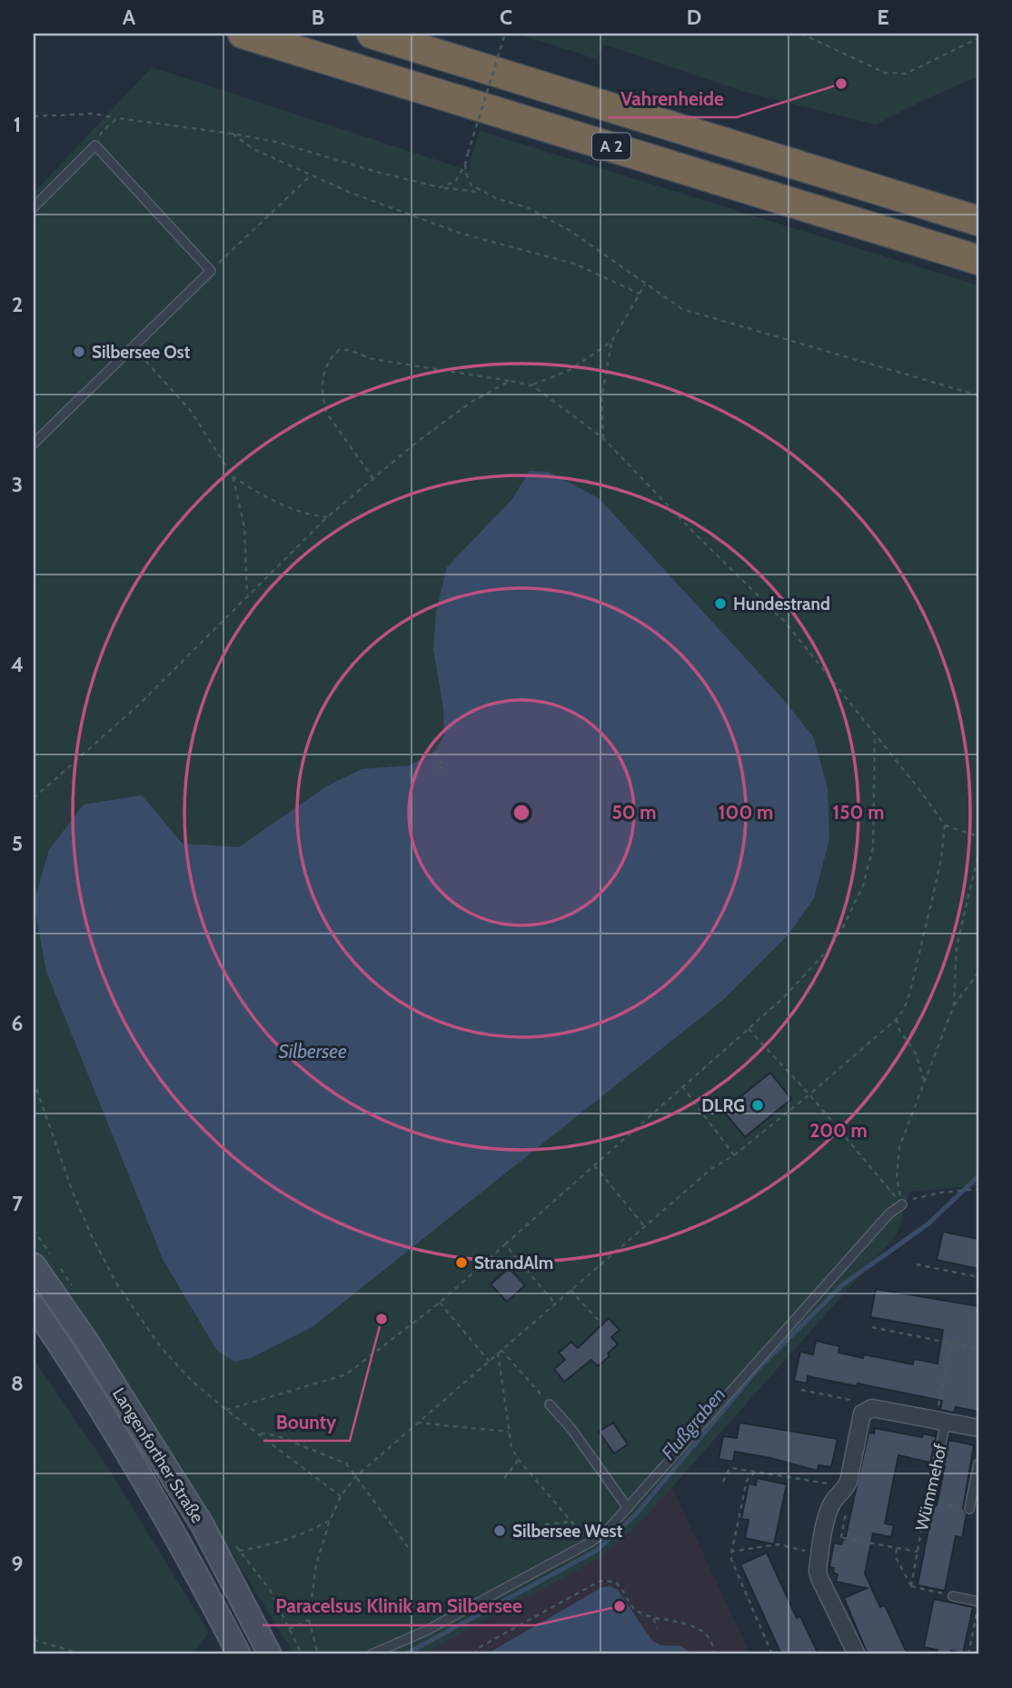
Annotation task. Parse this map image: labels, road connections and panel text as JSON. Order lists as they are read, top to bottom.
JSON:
{
  "streets": {
    "highway": ["A 2"],
    "main road": ["Langenforther Straße"],
    "street": ["Wümmehof"]
  },
  "water": ["Silbersee", "Flußgraben"],
  "places": [
    "Vahrenheide",
    "Silbersee Ost",
    "Hundestrand",
    "DLRG",
    "StrandAlm",
    "Bounty",
    "Silbersee West",
    "Paracelsus Klinik am Silbersee"
  ],
  "grid": {
    "columns": [
      "A",
      "B",
      "C",
      "D",
      "E"
    ],
    "rows": [
      "1",
      "2",
      "3",
      "4",
      "5",
      "6",
      "7",
      "8",
      "9"
    ]
  },
  "rings": [
    "50 m",
    "100 m",
    "150 m",
    "200 m"
  ]
}
